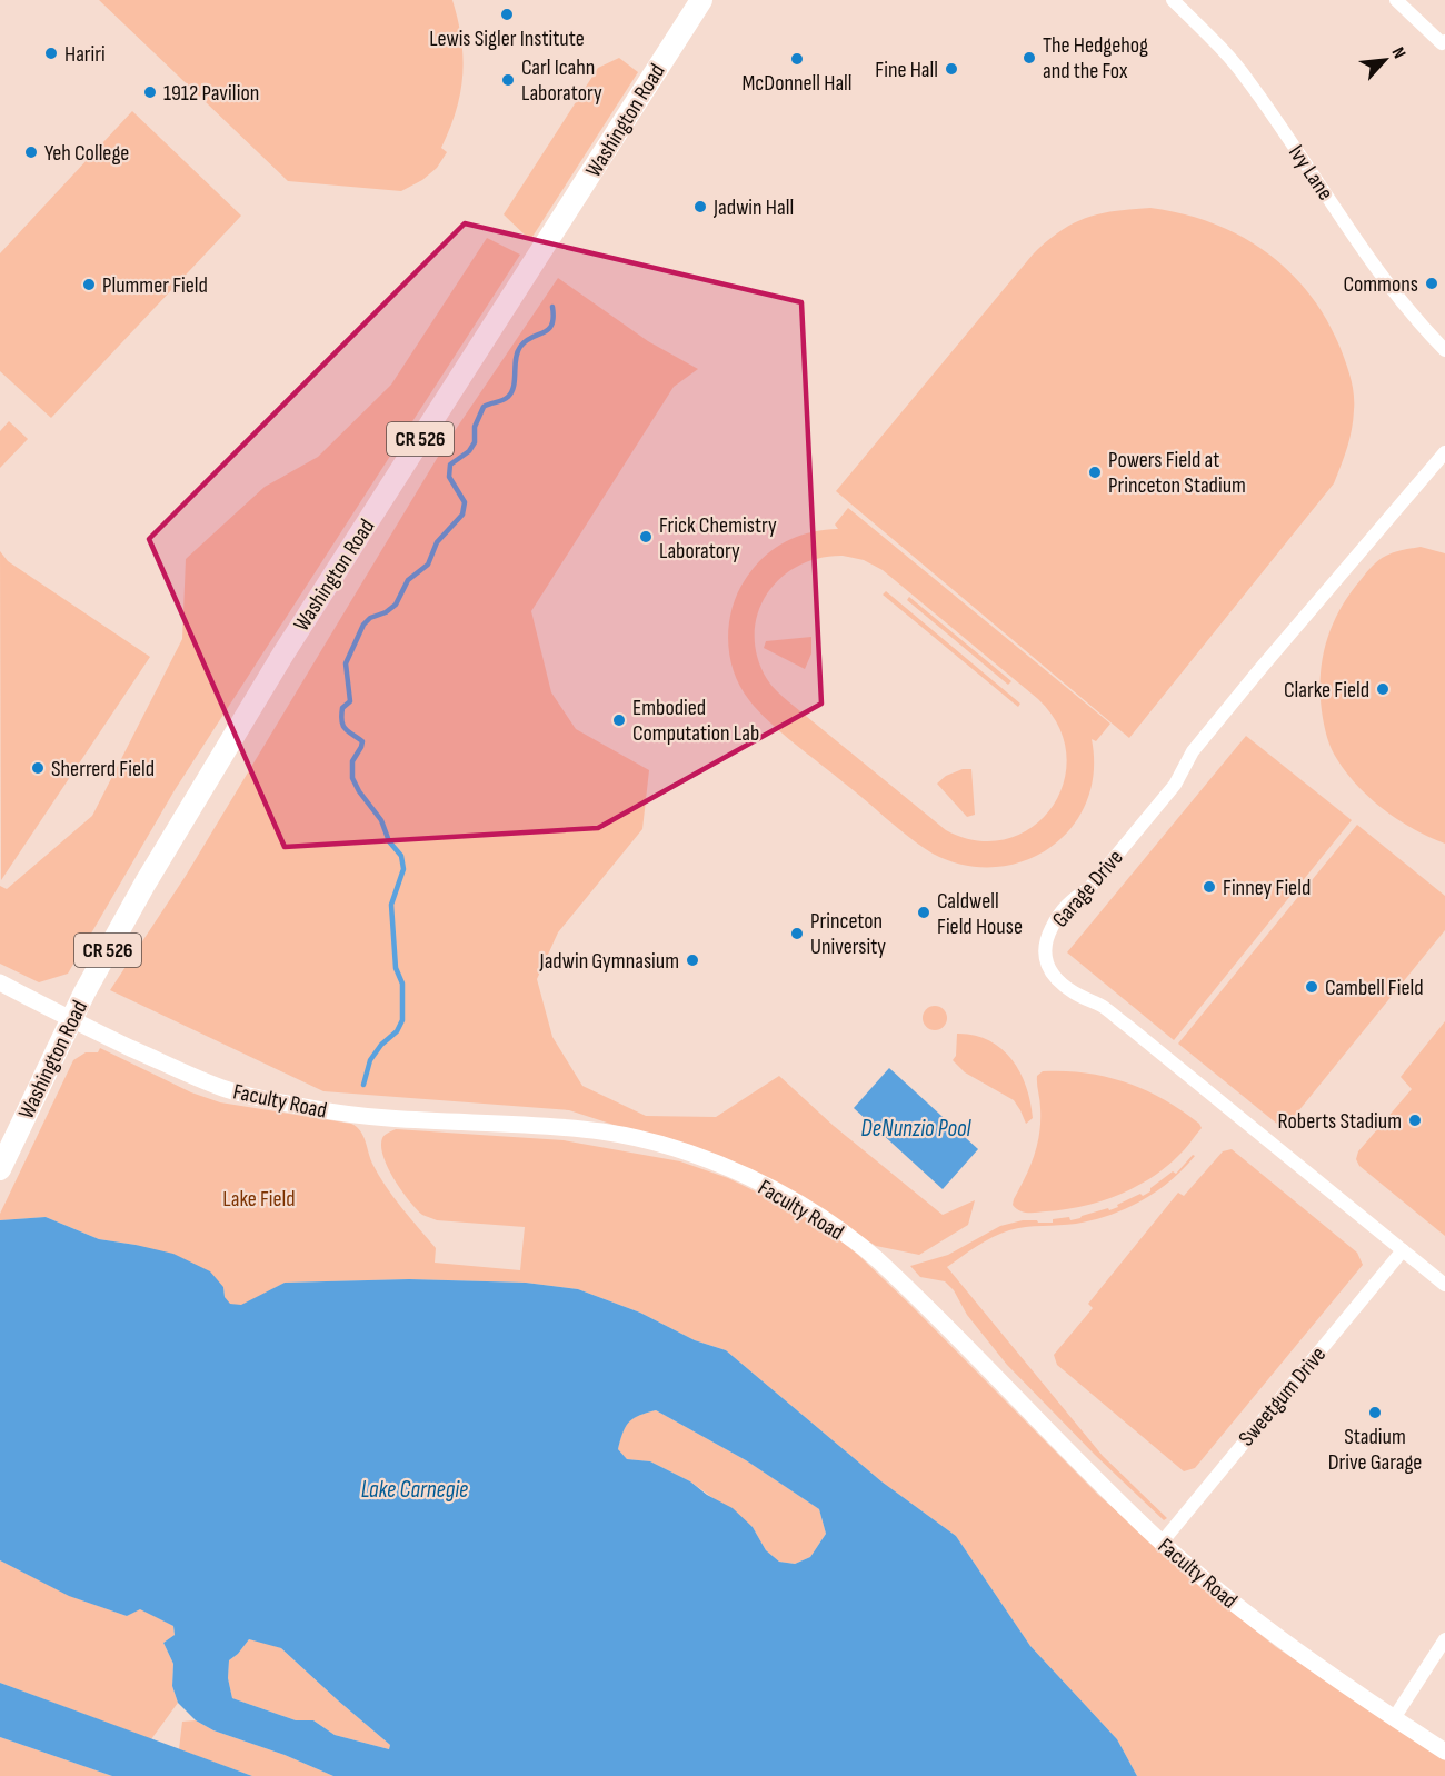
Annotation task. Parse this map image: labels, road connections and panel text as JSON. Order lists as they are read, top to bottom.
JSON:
{
  "streets": {
    "main road": ["Washington Road", "CR 526"],
    "street": [
      "Ivy Lane",
      "Garage Drive",
      "Faculty Road",
      "Sweetgum Drive"
    ]
  },
  "crossings": [
    ["Washington Road", "Faculty Road"],
    ["Garage Drive", "Sweetgum Drive"],
    ["Faculty Road", "Sweetgum Drive"]
  ],
  "water": ["DeNunzio Pool", "Lake Carnegie"],
  "parks": ["Lake Field"],
  "places": [
    "Lewis Sigler Institute",
    "Hariri",
    "The Hedgehog and the Fox",
    "McDonnell Hall",
    "Fine Hall",
    "Carl Icahn Laboratory",
    "1912 Pavilion",
    "Yeh College",
    "Jadwin Hall",
    "Commons",
    "Plummer Field",
    "Powers Field at Princeton Stadium",
    "Frick Chemistry Laboratory",
    "Clarke Field",
    "Embodied Computation Lab",
    "Sherrerd Field",
    "Finney Field",
    "Caldwell Field House",
    "Princeton University",
    "Jadwin Gymnasium",
    "Cambell Field",
    "Roberts Stadium",
    "Stadium Drive Garage"
  ],
  "north": "top right"
}
